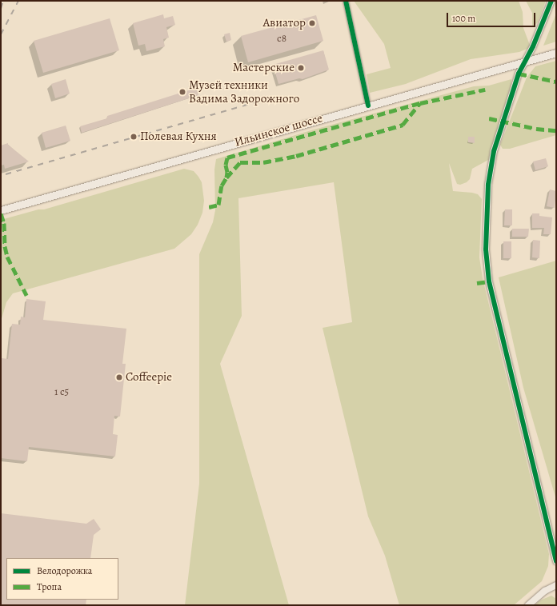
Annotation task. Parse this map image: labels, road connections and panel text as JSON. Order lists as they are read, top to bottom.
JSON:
{
  "streets": {
    "main road": ["Ильинское шоссе"]
  },
  "places": [
    "Авиатор",
    "Мастерские",
    "Музей техники Вадима Задорожного",
    "Полевая Кухня",
    "Coffeepie"
  ],
  "house_numbers": ["с8", "1 с5"],
  "legend": ["Велодорожка", "Тропа"],
  "scale_bar": "100 m"
}
